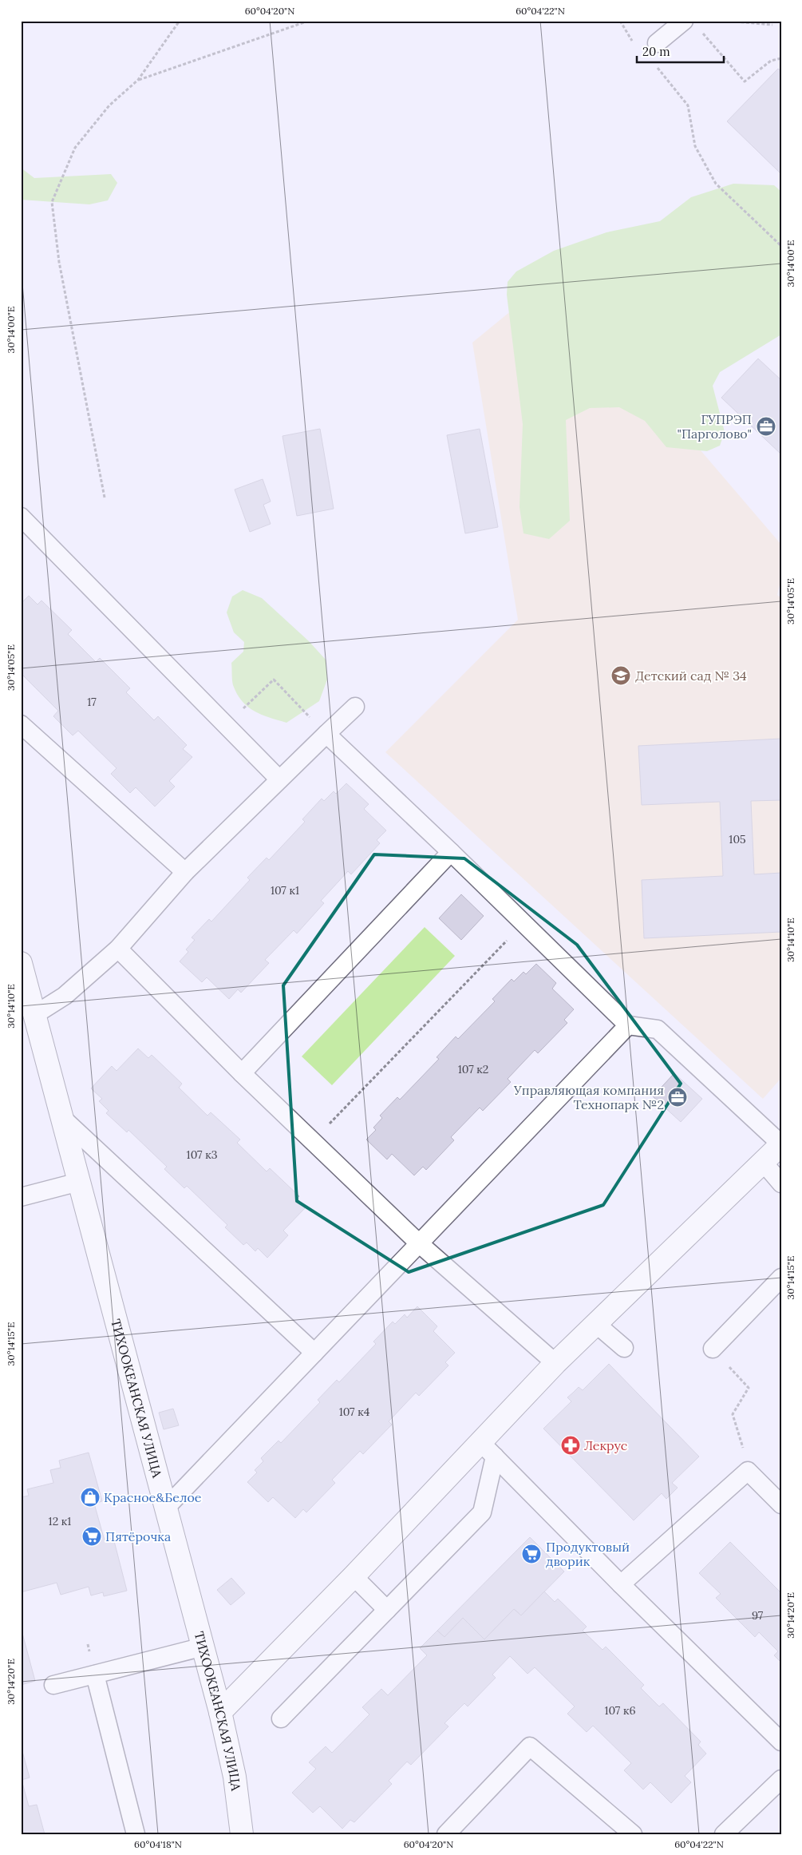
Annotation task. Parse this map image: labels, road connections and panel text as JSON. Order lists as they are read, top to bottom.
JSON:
{
  "streets": {
    "street": ["ТИХООКЕАНСКАЯ УЛИЦА"]
  },
  "places": {
    "office": ["ГУПРЭП \"Парголово\"", "Управляющая компания Технопарк №2"],
    "school or university": ["Детский сад № 34"],
    "pharmacy": ["Лекрус"],
    "shop": ["Красное&Белое"],
    "supermarket": ["Пятёрочка", "Продуктовый дворик"]
  },
  "house_numbers": [
    "17",
    "105",
    "107 к1",
    "107 к2",
    "107 к3",
    "107 к4",
    "12 к1",
    "97",
    "107 к6"
  ],
  "scale_bar": "20 m",
  "coordinates": [
    "60°04'20\"N",
    "60°04'22\"N",
    "30°14'00\"E",
    "30°14'05\"E",
    "30°14'10\"E",
    "30°14'15\"E",
    "30°14'20\"E",
    "60°04'18\"N"
  ]
}
